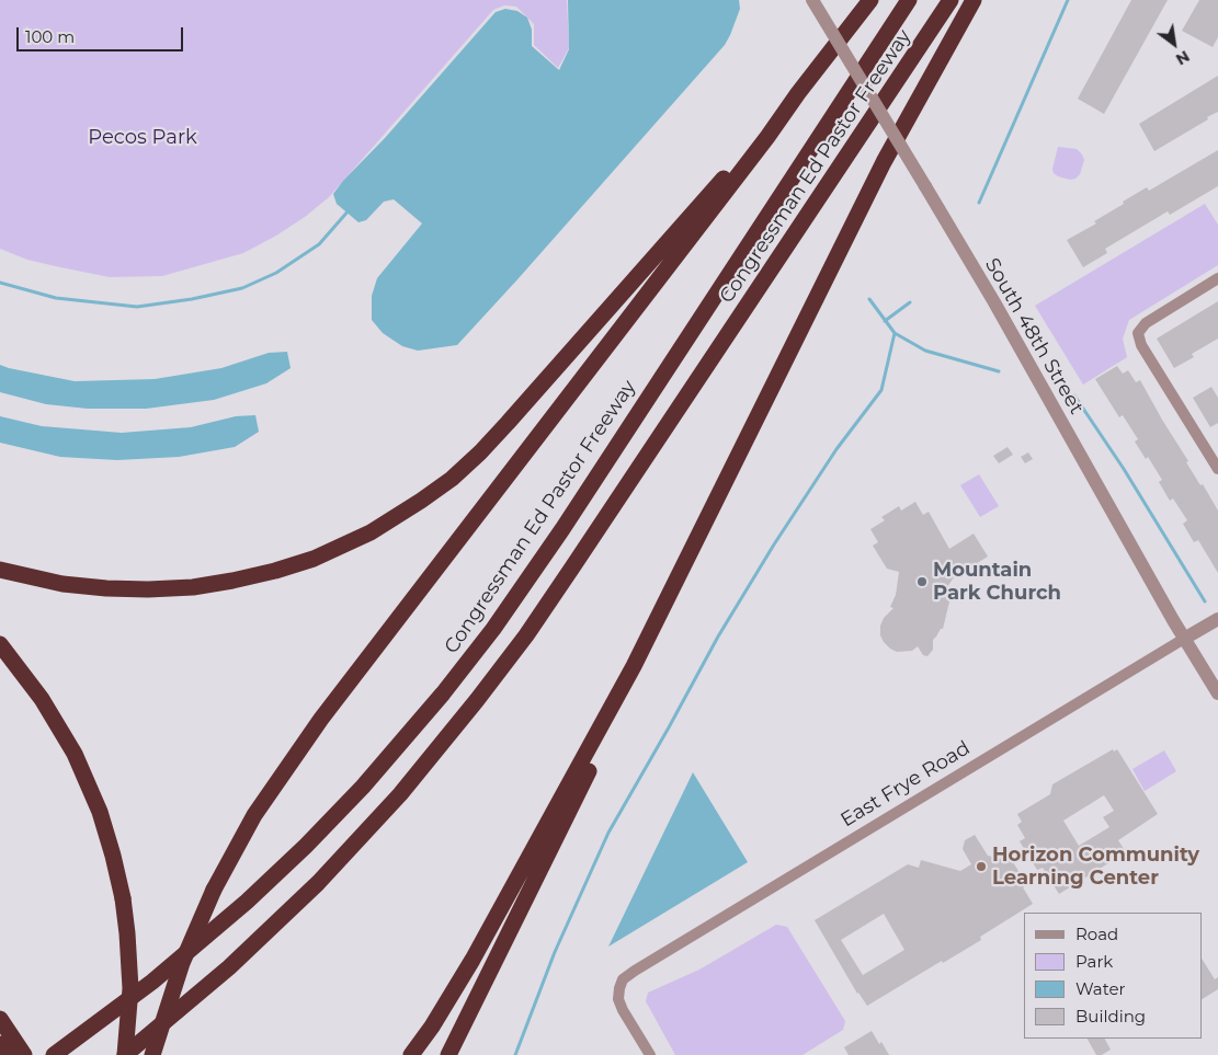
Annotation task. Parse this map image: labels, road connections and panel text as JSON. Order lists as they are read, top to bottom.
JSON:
{
  "streets": {
    "highway": ["Congressman Ed Pastor Freeway"],
    "street": ["South 48th Street", "East Frye Road"]
  },
  "crossings": [
    ["South 48th Street", "East Frye Road"]
  ],
  "parks": ["Pecos Park"],
  "places": ["Mountain Park Church", "Horizon Community Learning Center"],
  "legend": [
    "Road",
    "Park",
    "Water",
    "Building"
  ],
  "scale_bar": "100 m",
  "north": "bottom right"
}
